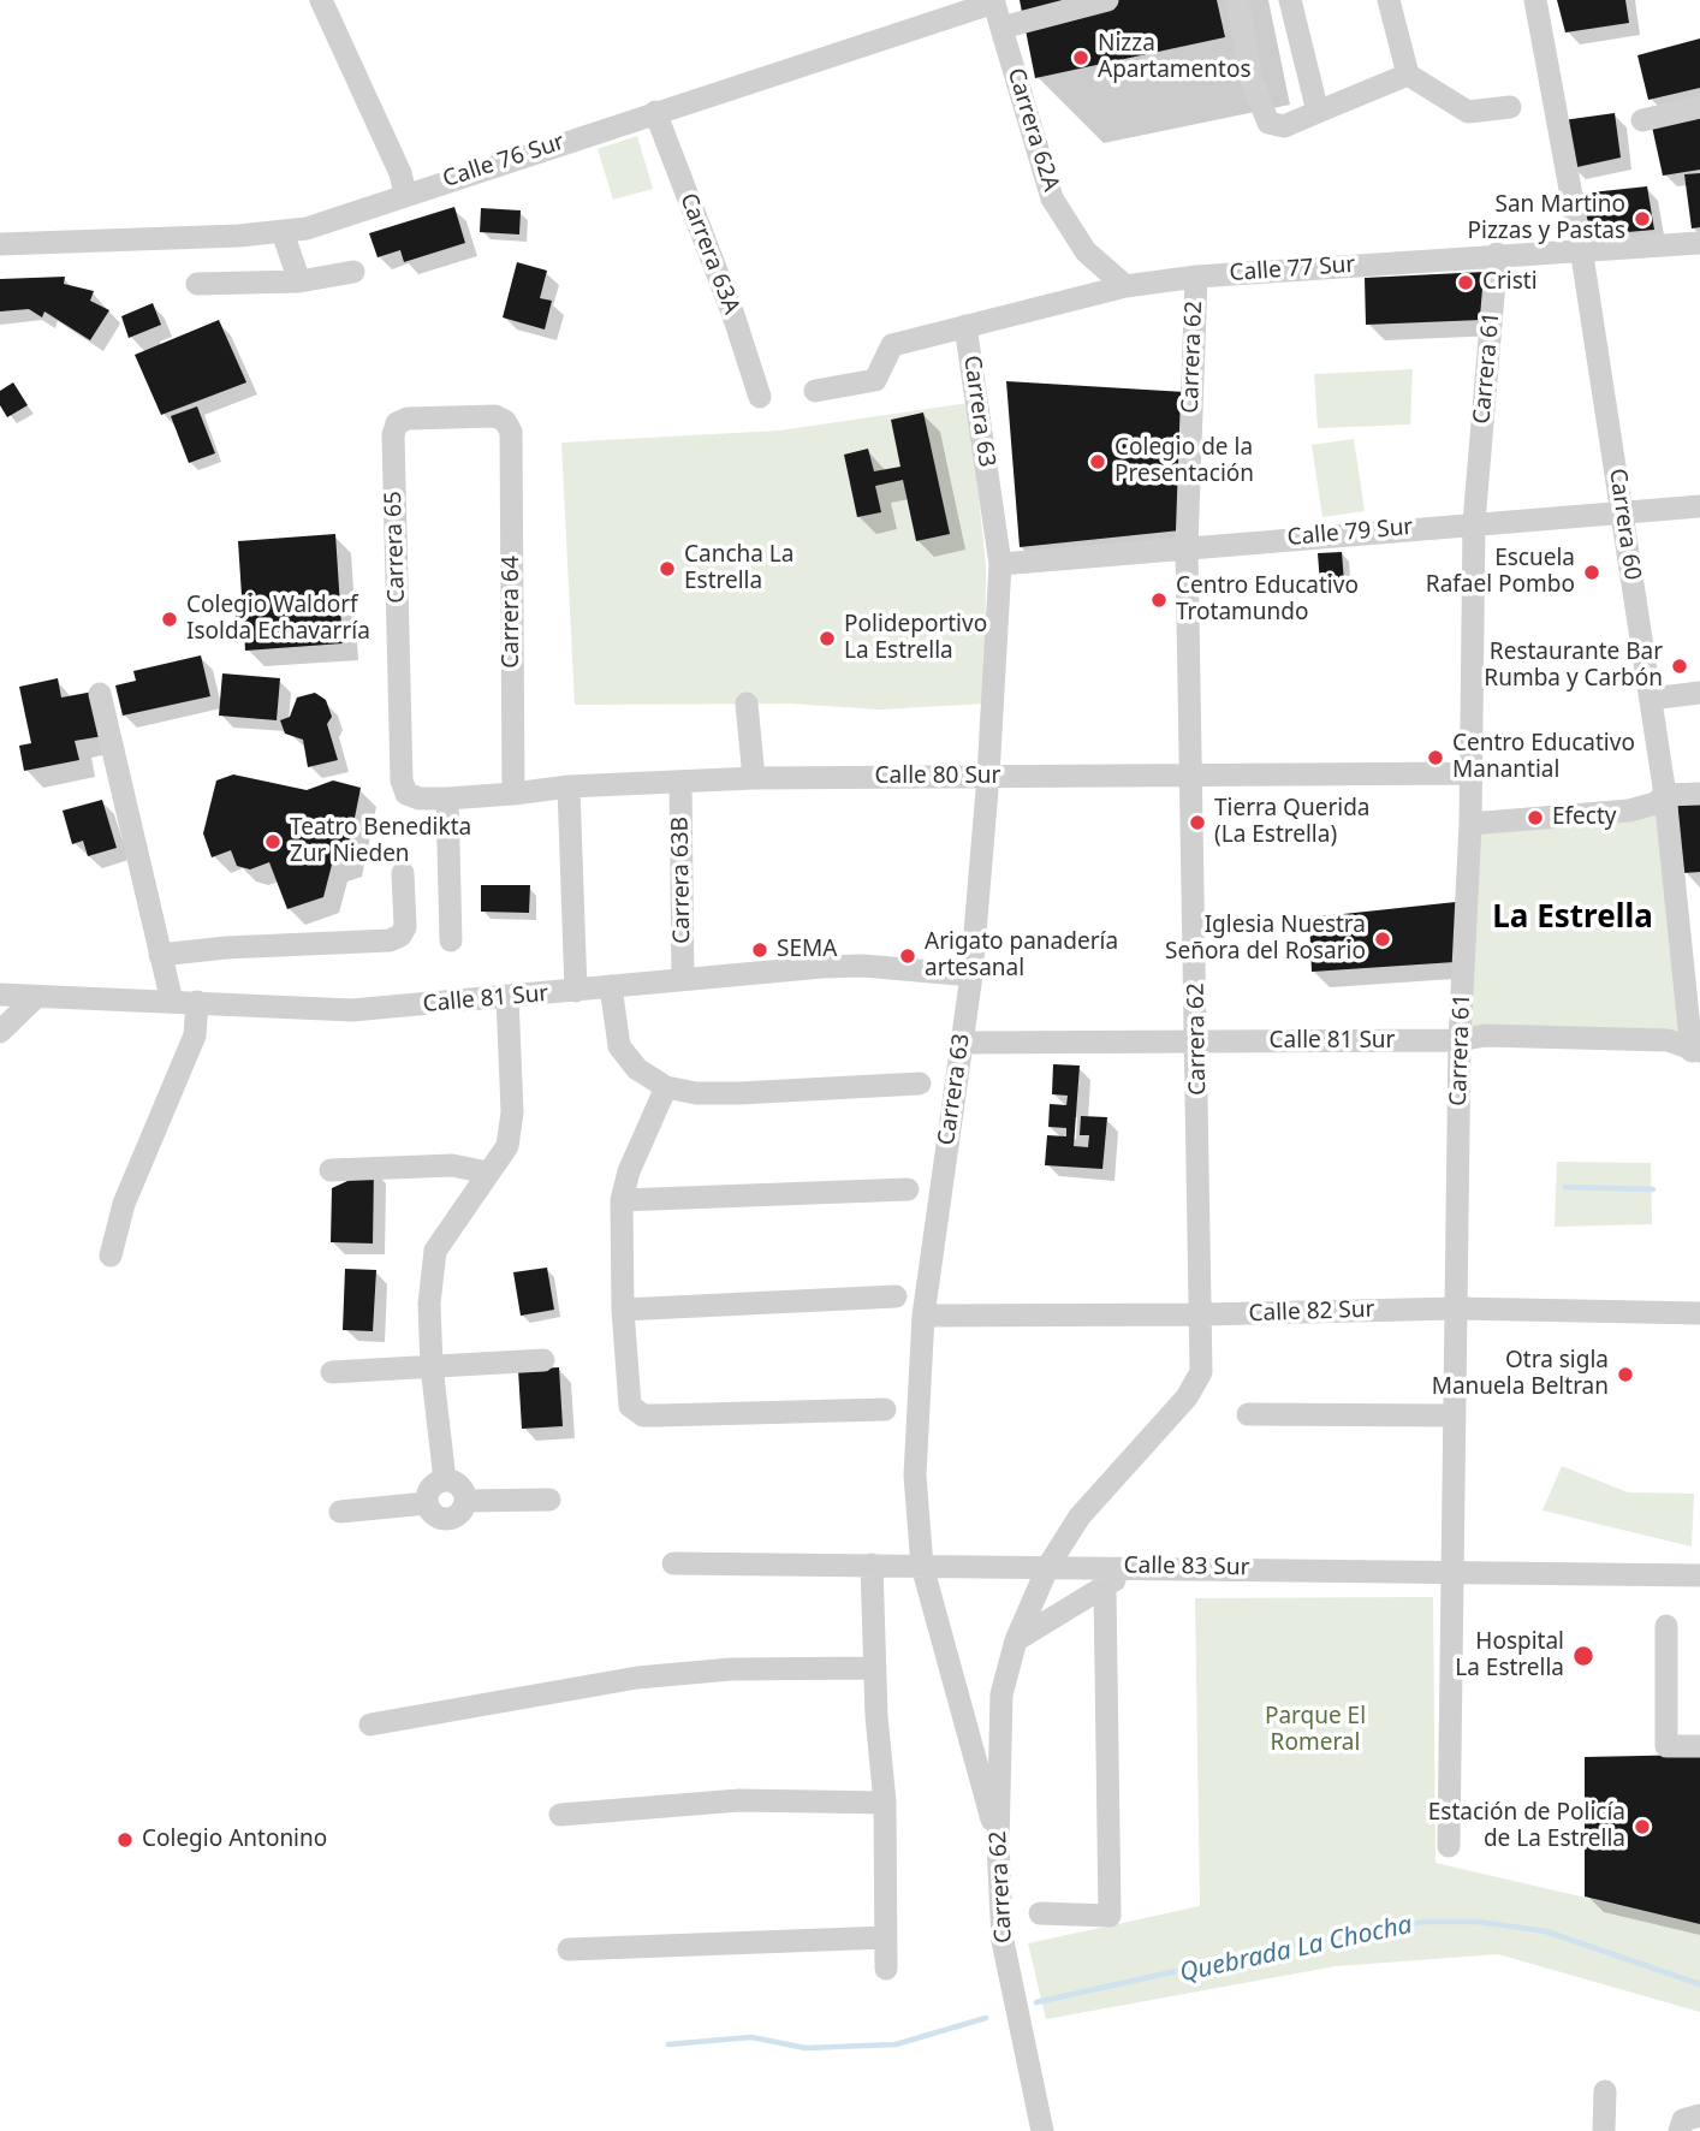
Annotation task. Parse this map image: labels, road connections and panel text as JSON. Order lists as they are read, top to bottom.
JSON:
{
  "streets": {
    "street": [
      "Carrera 62A",
      "Calle 76 Sur",
      "Carrera 63A",
      "Calle 77 Sur",
      "Carrera 62",
      "Carrera 61",
      "Carrera 63",
      "Carrera 60",
      "Calle 79 Sur",
      "Carrera 65",
      "Carrera 64",
      "Calle 80 Sur",
      "Carrera 63B",
      "Calle 81 Sur",
      "Calle 82 Sur",
      "Calle 83 Sur"
    ]
  },
  "crossings": [
    ["Carrera 62A", "Calle 76 Sur"],
    ["Carrera 62A", "Calle 77 Sur"],
    ["Calle 76 Sur", "Carrera 63A"],
    ["Calle 77 Sur", "Carrera 62"],
    ["Calle 77 Sur", "Carrera 61"],
    ["Calle 77 Sur", "Carrera 63"],
    ["Calle 77 Sur", "Carrera 60"],
    ["Carrera 62", "Carrera 63"],
    ["Carrera 62", "Calle 79 Sur"],
    ["Carrera 62", "Calle 80 Sur"],
    ["Carrera 62", "Calle 81 Sur"],
    ["Carrera 62", "Calle 82 Sur"],
    ["Carrera 62", "Calle 83 Sur"],
    ["Carrera 61", "Calle 79 Sur"],
    ["Carrera 61", "Calle 80 Sur"],
    ["Carrera 61", "Calle 81 Sur"],
    ["Carrera 61", "Calle 82 Sur"],
    ["Carrera 61", "Calle 83 Sur"],
    ["Carrera 63", "Calle 79 Sur"],
    ["Carrera 63", "Calle 80 Sur"],
    ["Carrera 63", "Calle 81 Sur"],
    ["Carrera 63", "Calle 82 Sur"],
    ["Carrera 63", "Calle 83 Sur"],
    ["Carrera 60", "Calle 79 Sur"],
    ["Carrera 60", "Calle 81 Sur"],
    ["Carrera 65", "Carrera 64"],
    ["Carrera 65", "Calle 80 Sur"],
    ["Carrera 64", "Calle 80 Sur"],
    ["Calle 80 Sur", "Carrera 63B"],
    ["Carrera 63B", "Calle 81 Sur"]
  ],
  "districts": ["La Estrella"],
  "water": ["Quebrada La Chocha"],
  "parks": ["Parque El Romeral"],
  "places": [
    "Nizza Apartamentos",
    "San Martino Pizzas y Pastas",
    "Cristi",
    "Colegio de la Presentación",
    "Cancha La Estrella",
    "Escuela Rafael Pombo",
    "Centro Educativo Trotamundo",
    "Colegio Waldorf Isolda Echavarría",
    "Polideportivo La Estrella",
    "Restaurante Bar Rumba y Carbón",
    "Centro Educativo Manantial",
    "Efecty",
    "Tierra Querida (La Estrella)",
    "Teatro Benedikta Zur Nieden",
    "Iglesia Nuestra Señora del Rosario",
    "SEMA",
    "Arigato panadería artesanal",
    "Otra sigla Manuela Beltran",
    "Hospital La Estrella",
    "Estación de Policía de La Estrella",
    "Colegio Antonino"
  ]
}
